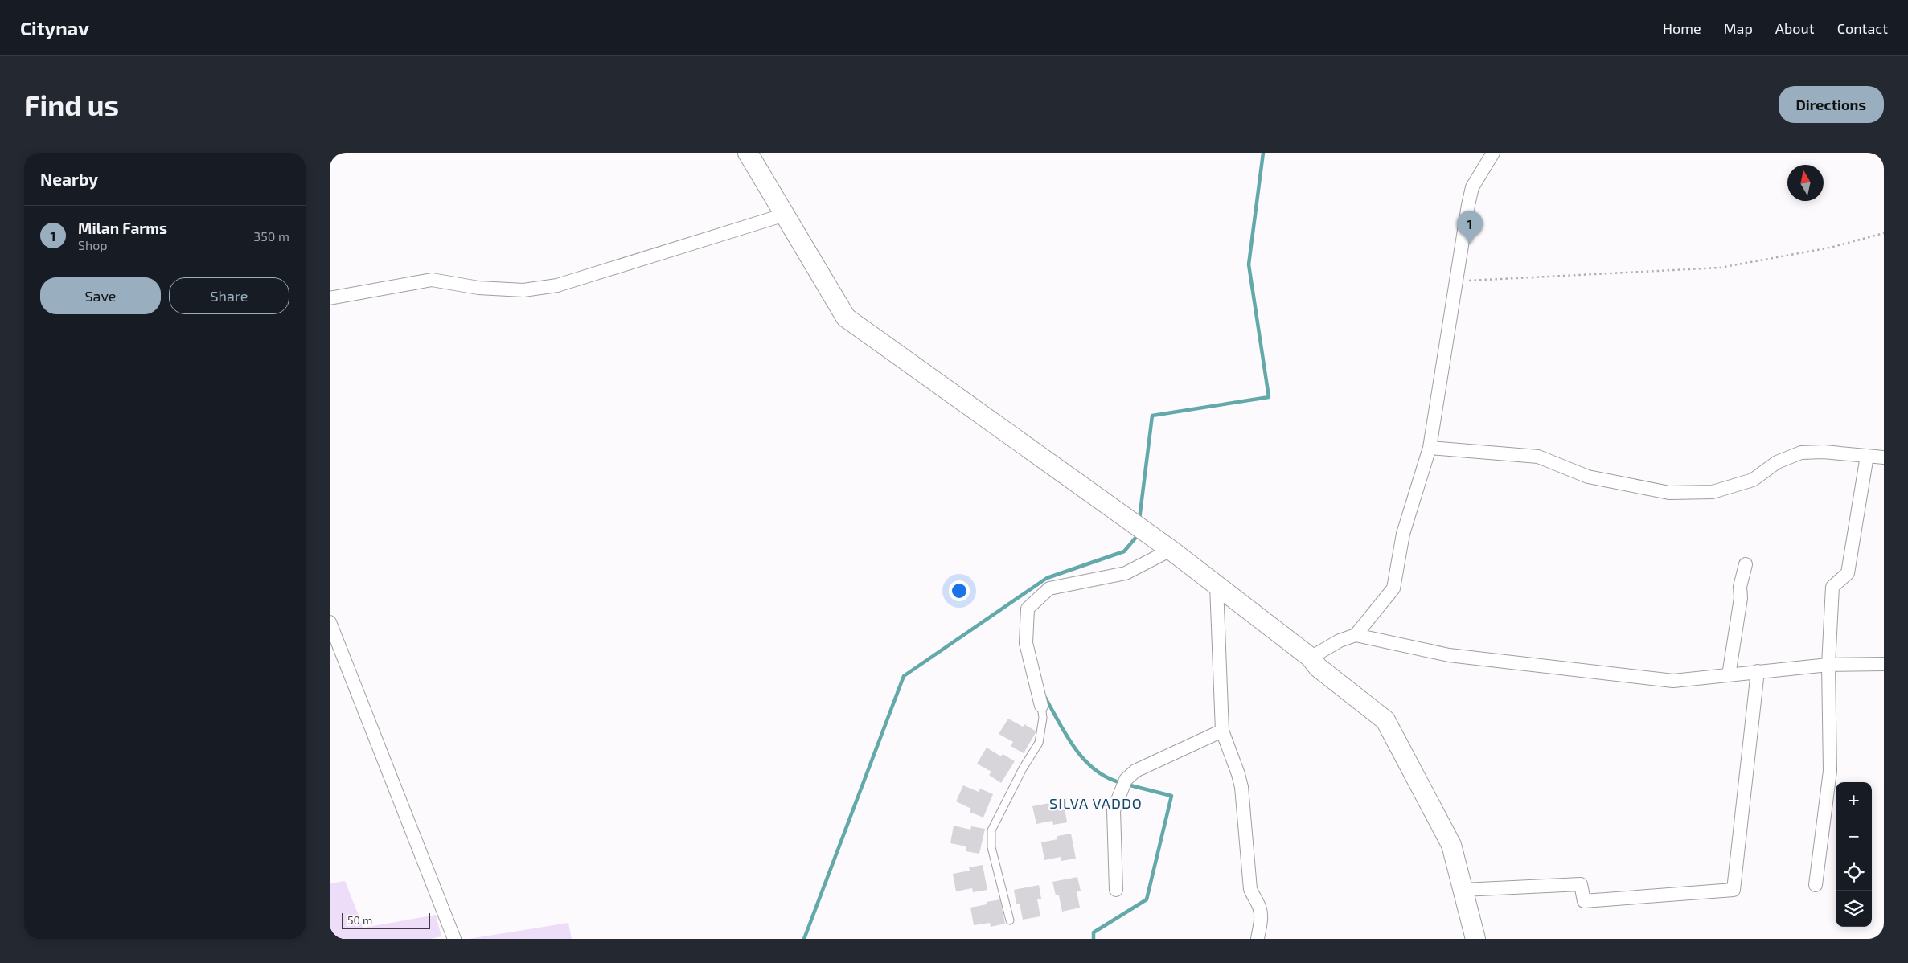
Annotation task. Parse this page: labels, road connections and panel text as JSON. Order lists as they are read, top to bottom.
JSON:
{
  "districts": ["SILVA VADDO"],
  "scale_bar": "50 m",
  "north": "top",
  "page": {
    "header": "Citynav",
    "nav": [
      "Home",
      "Map",
      "About",
      "Contact"
    ],
    "buttons": [
      "Directions",
      ["Save", "Share"]
    ],
    "title": "Find us",
    "heading": "Nearby",
    "list": [
      {
        "mark": "1",
        "name": "Milan Farms",
        "note": "Shop",
        "value": "350 m"
      }
    ],
    "pins": "1",
    "map_buttons": ["+", "−"],
    "scale": "50 m"
  }
}
